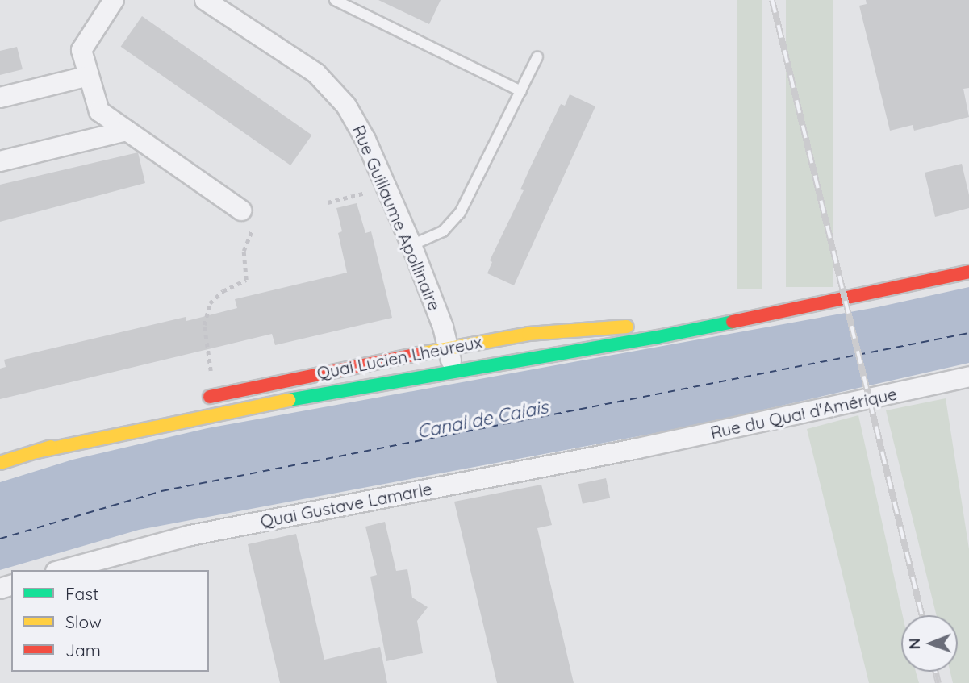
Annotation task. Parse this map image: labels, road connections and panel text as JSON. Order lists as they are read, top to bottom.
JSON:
{
  "streets": {
    "street": [
      "Rue Guillaume Apollinaire",
      "Quai Lucien Lheureux",
      "Rue du Quai d'Amérique",
      "Quai Gustave Lamarle"
    ]
  },
  "crossings": [
    ["Rue Guillaume Apollinaire", "Quai Lucien Lheureux"],
    ["Rue du Quai d'Amérique", "Quai Gustave Lamarle"]
  ],
  "water": ["Canal de Calais"],
  "legend": ["Fast", "Slow", "Jam"],
  "north": "left"
}
